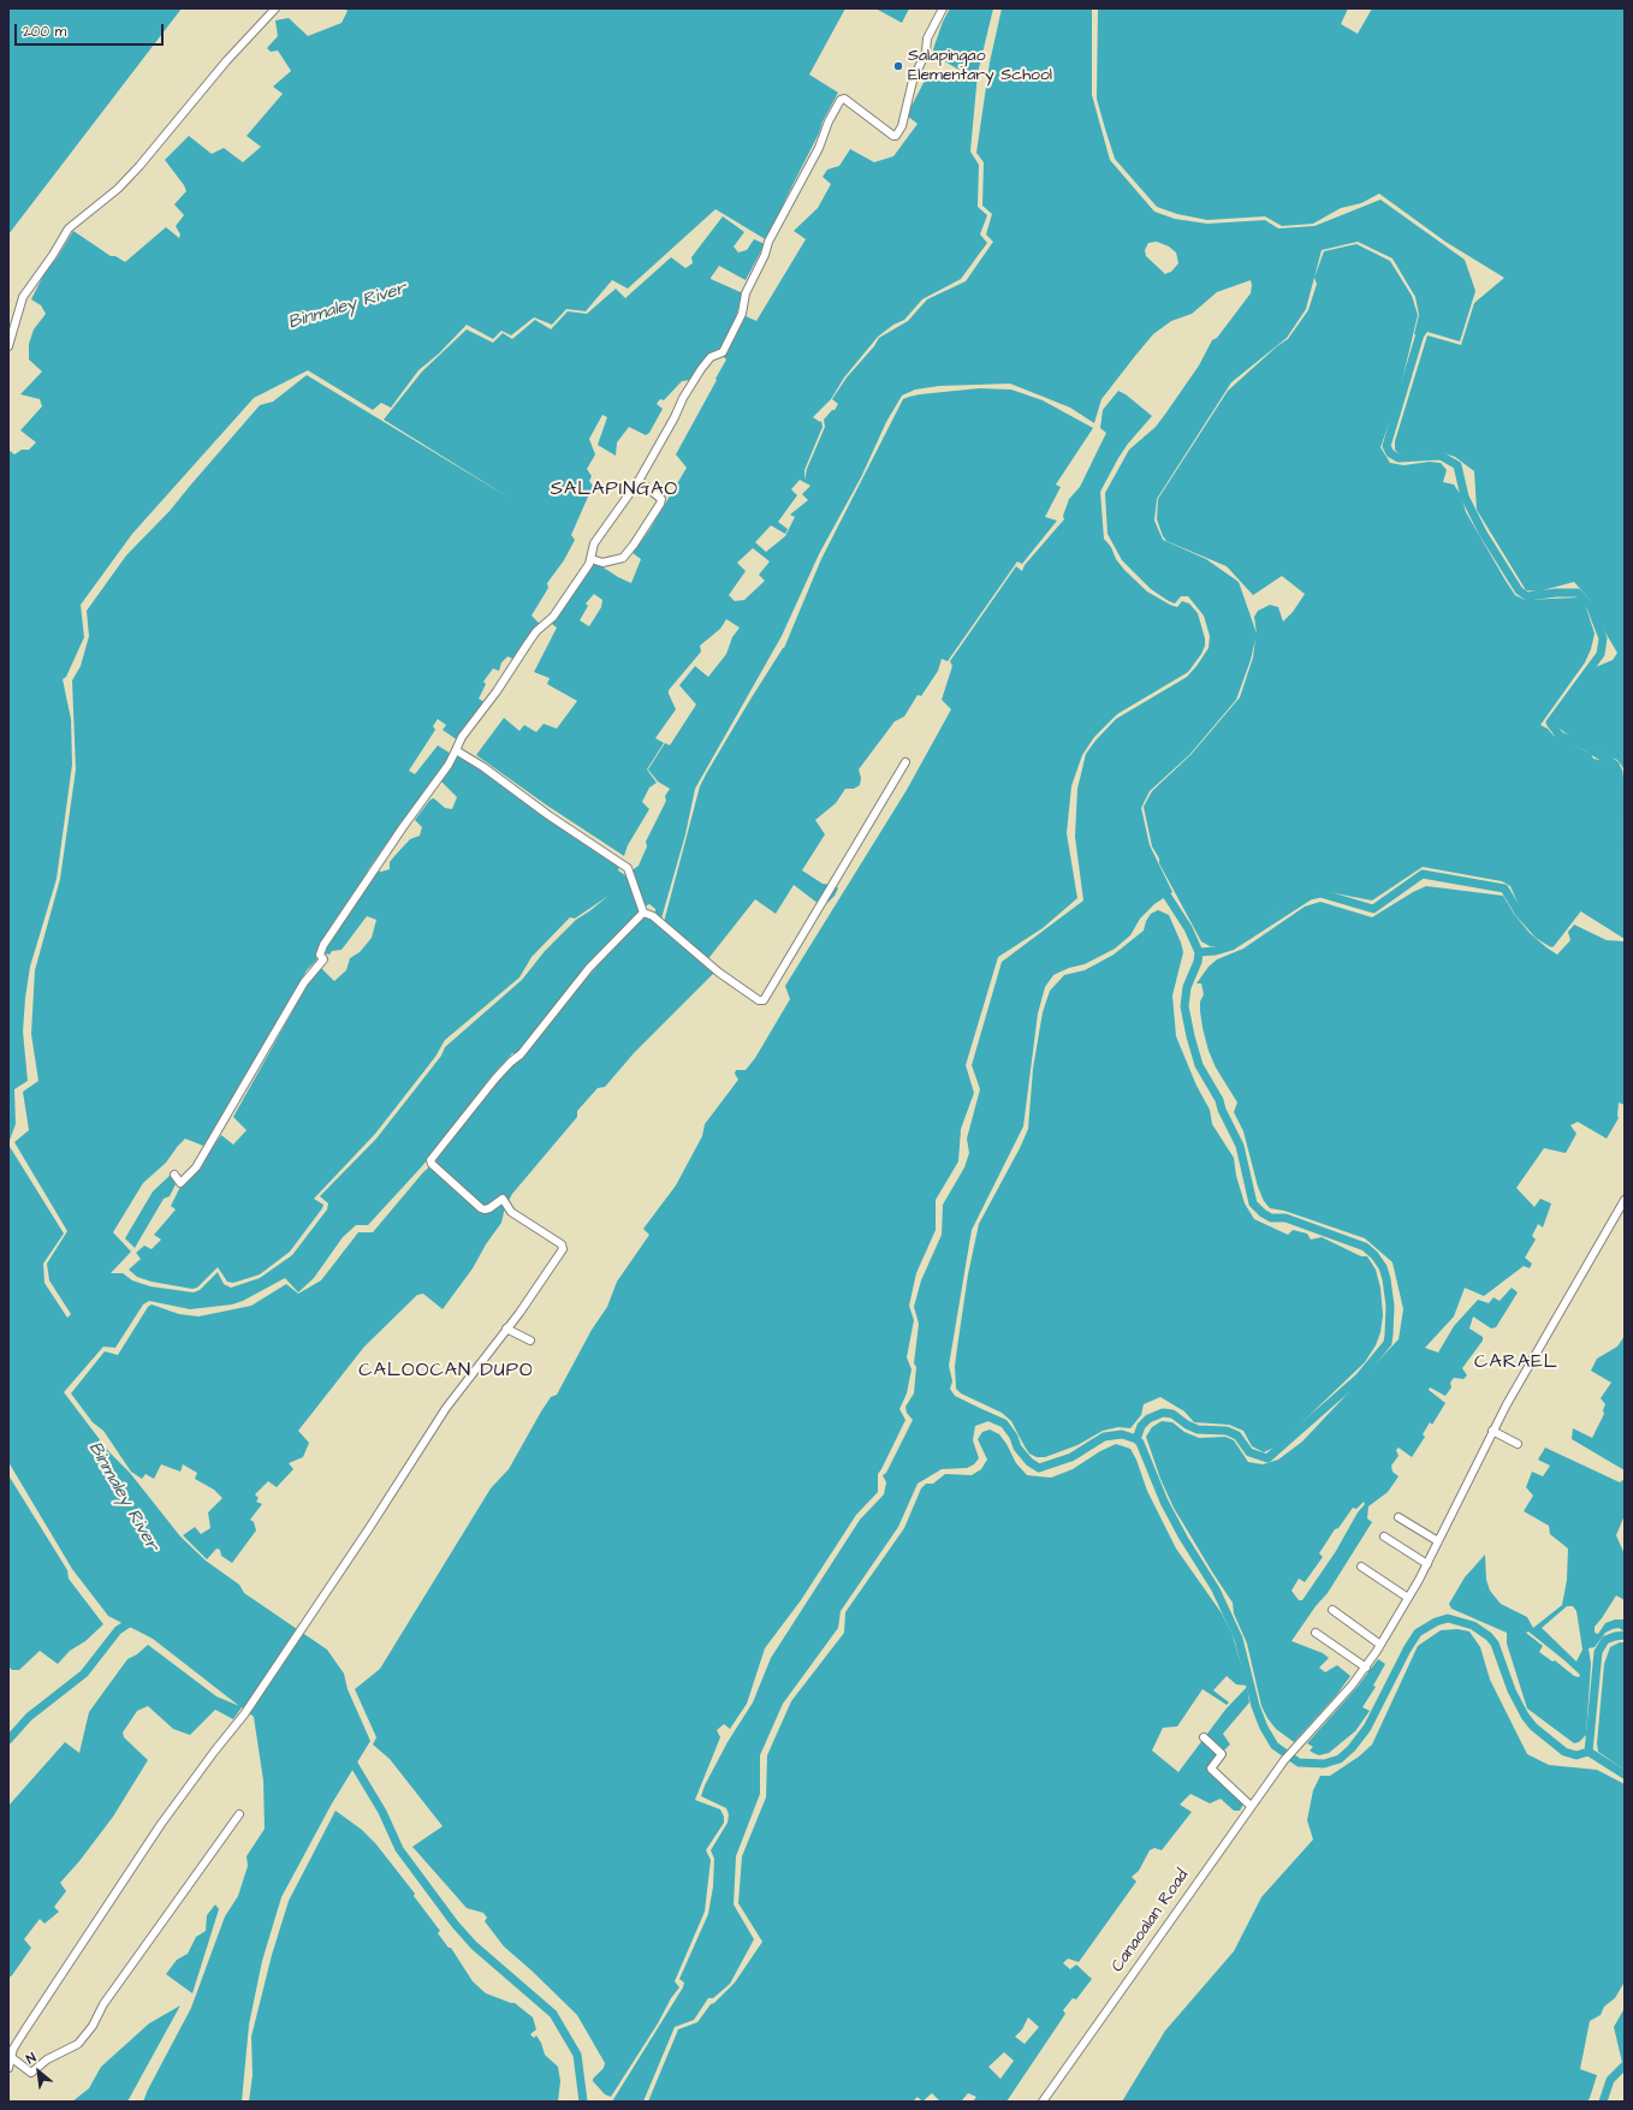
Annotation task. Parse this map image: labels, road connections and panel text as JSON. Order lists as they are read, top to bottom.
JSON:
{
  "streets": {
    "street": ["Canaoalan Road"]
  },
  "districts": ["SALAPINGAO", "CARAEL", "CALOOCAN DUPO"],
  "water": ["Binmaley River"],
  "places": ["Salapingao Elementary School"],
  "scale_bar": "200 m",
  "north": "top left"
}
